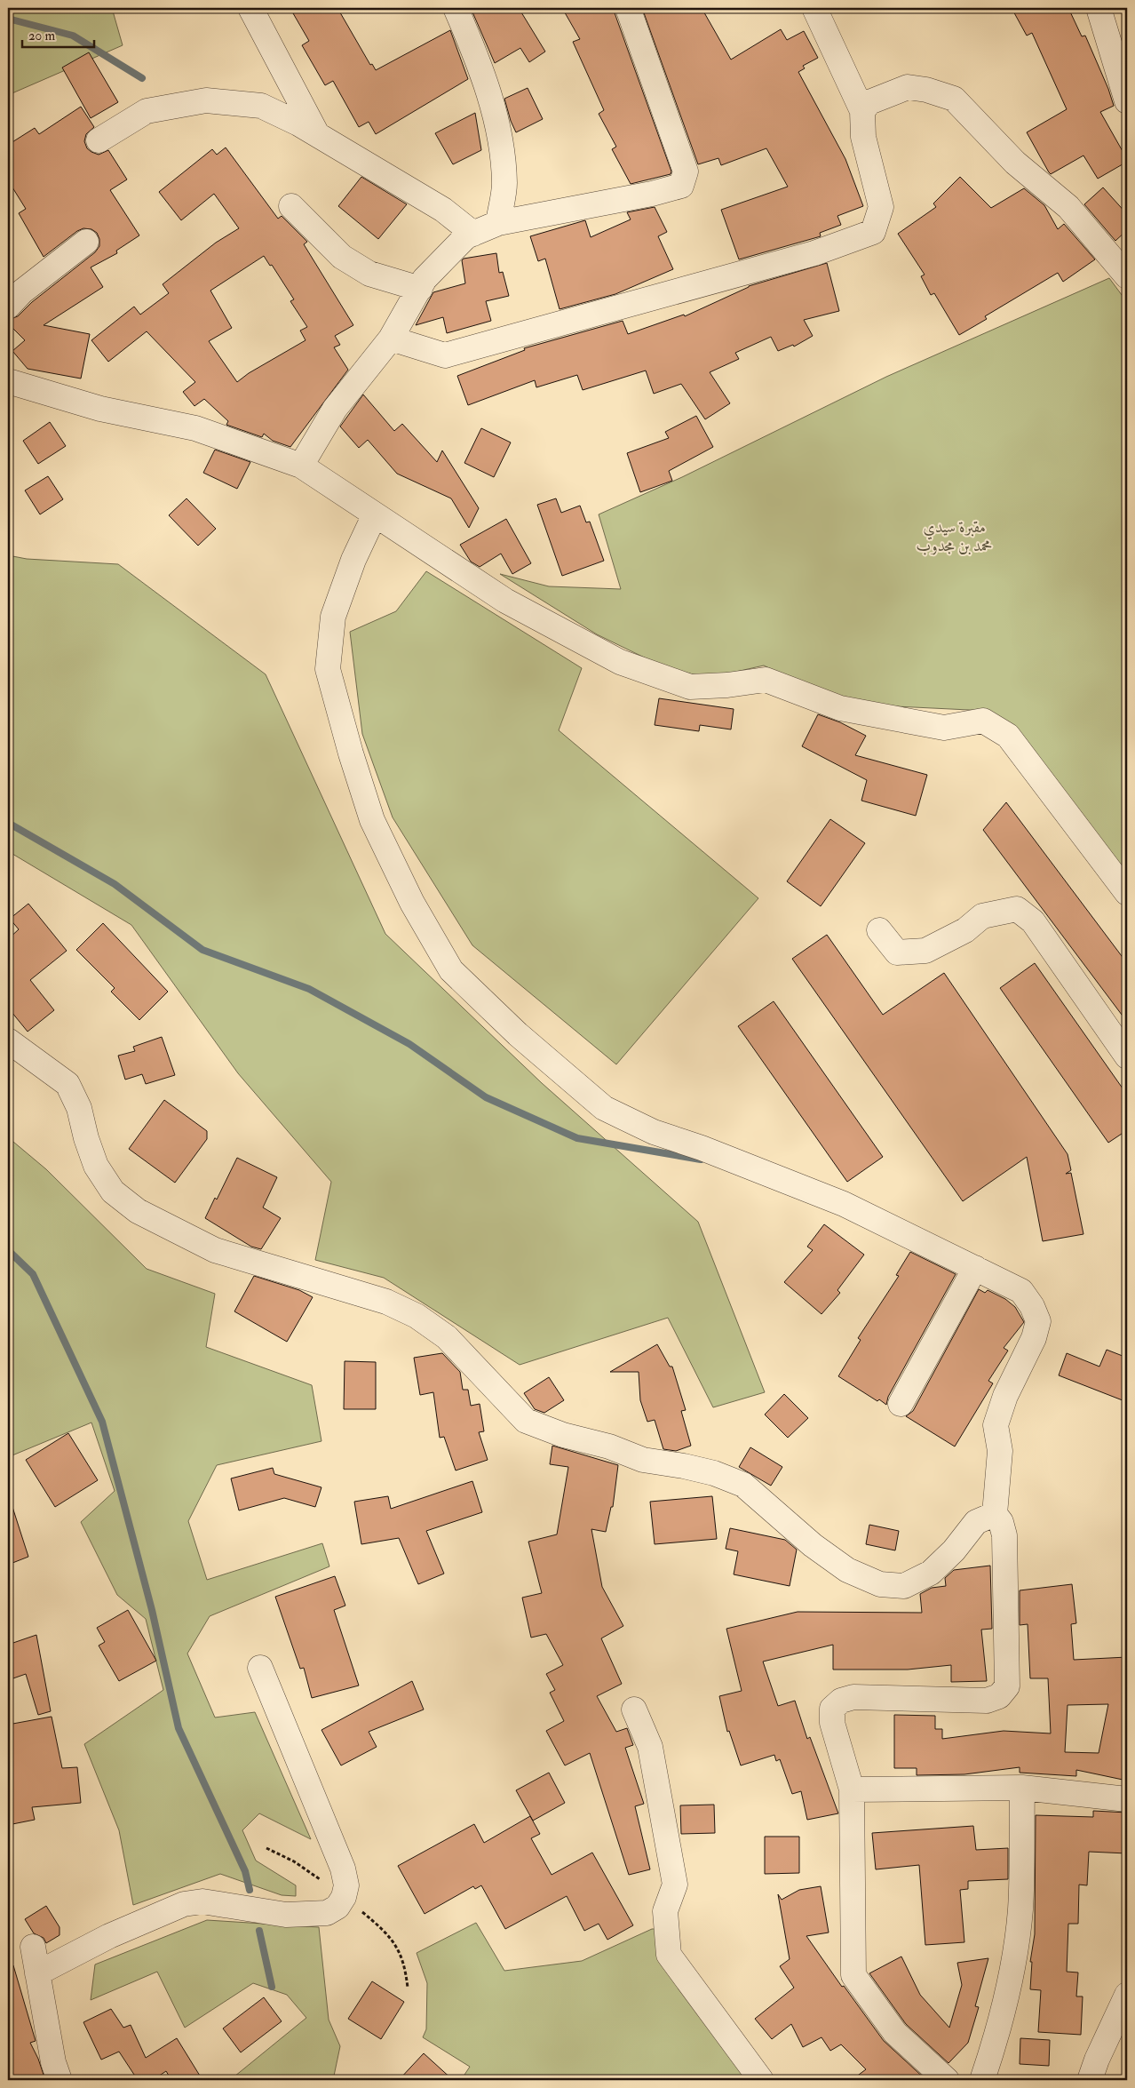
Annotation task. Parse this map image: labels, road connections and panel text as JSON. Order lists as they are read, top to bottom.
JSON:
{
  "parks": ["مقبرة سيدي محمد بن مجدوب"],
  "scale_bar": "20 m"
}
